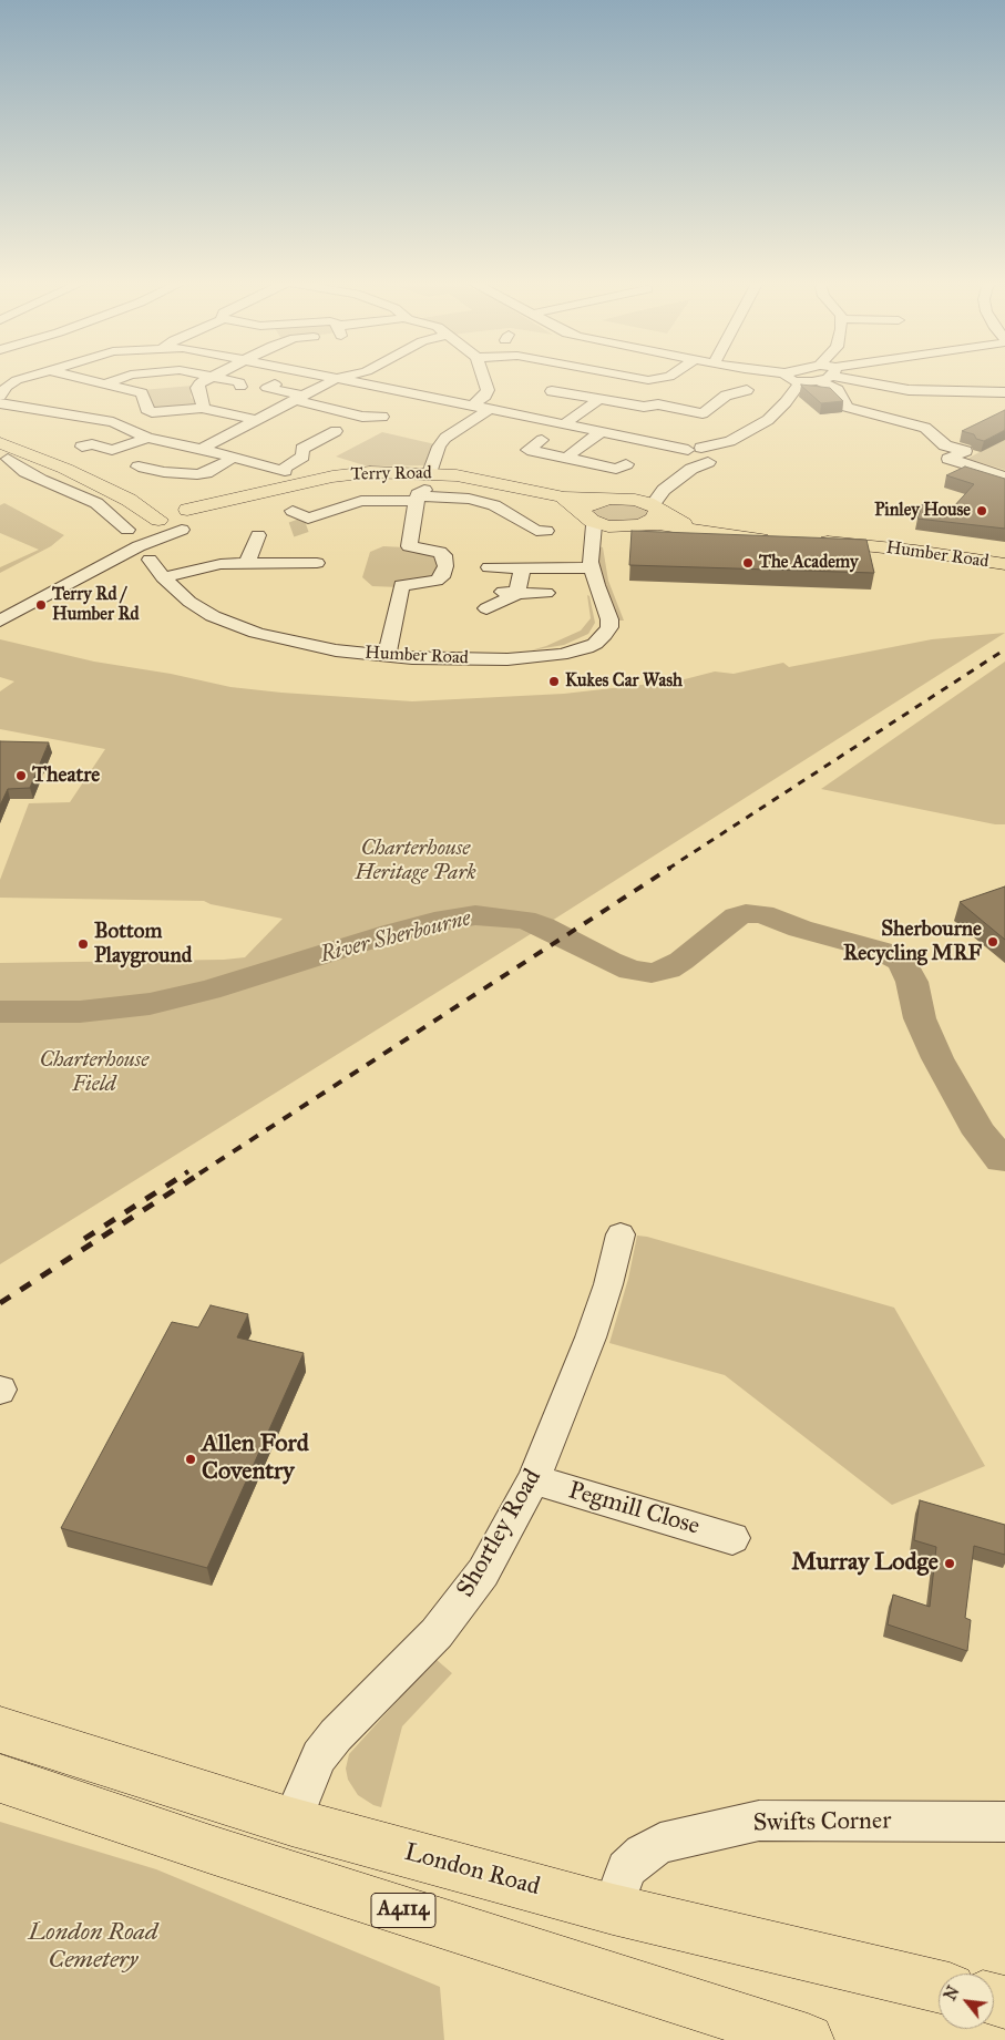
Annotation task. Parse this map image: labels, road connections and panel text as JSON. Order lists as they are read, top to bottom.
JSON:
{
  "streets": {
    "main road": [
      "Terry Road",
      "Humber Road",
      "London Road",
      "A4114"
    ],
    "street": ["Pegmill Close", "Shortley Road", "Swifts Corner"]
  },
  "crossings": [
    ["Terry Road", "Humber Road"],
    ["Pegmill Close", "Shortley Road"],
    ["Shortley Road", "London Road"],
    ["Swifts Corner", "London Road"]
  ],
  "water": ["River Sherbourne"],
  "parks": ["Charterhouse Heritage Park", "Charterhouse Field", "London Road Cemetery"],
  "places": [
    "Pinley House",
    "The Academy",
    "Terry Rd / Humber Rd",
    "Kukes Car Wash",
    "Theatre",
    "Sherbourne Recycling MRF",
    "Bottom Playground",
    "Allen Ford Coventry",
    "Murray Lodge"
  ],
  "north": "top left"
}
